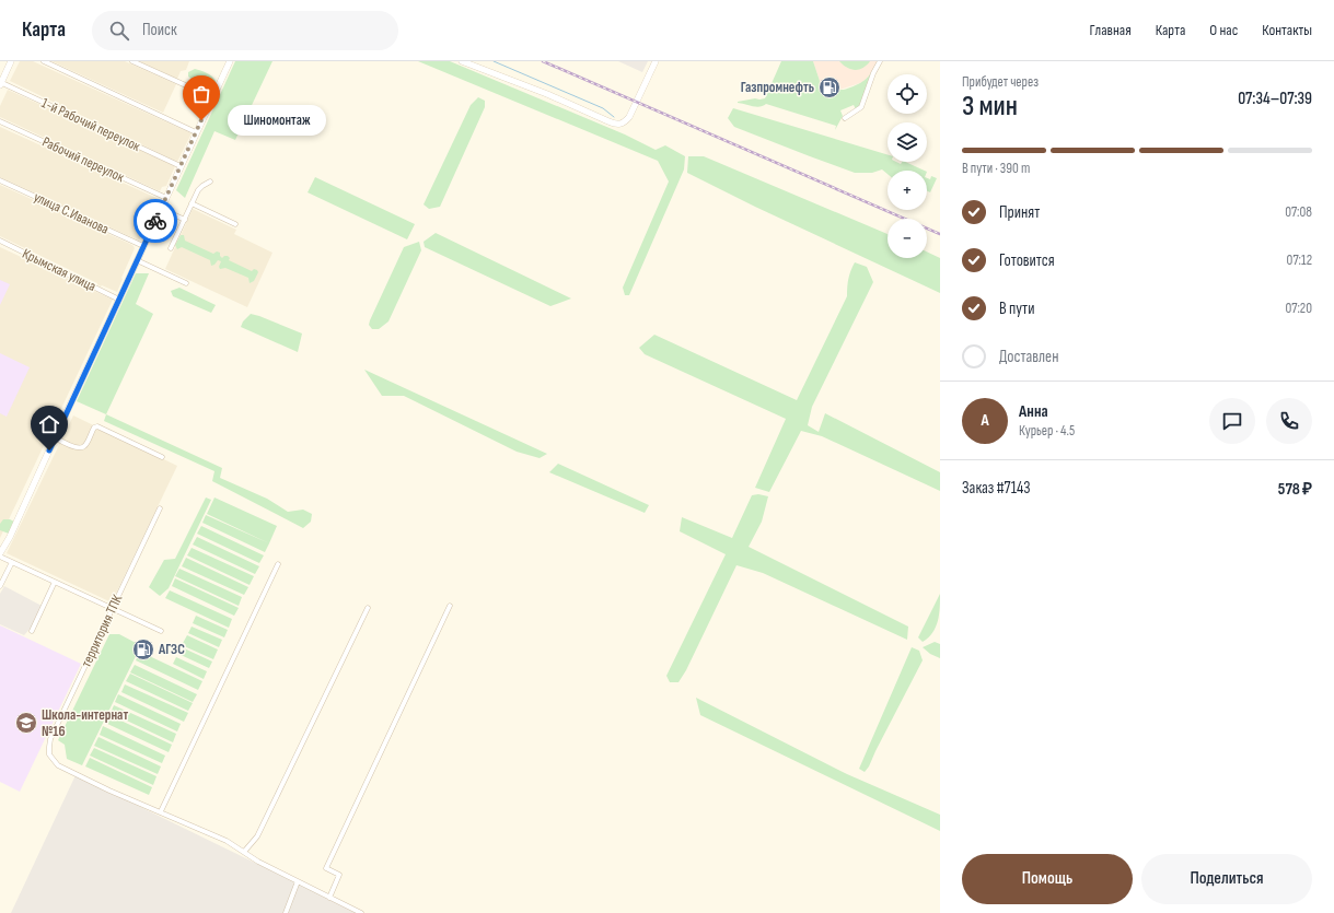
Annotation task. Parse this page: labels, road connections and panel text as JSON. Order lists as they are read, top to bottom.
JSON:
{
  "streets": {
    "street": [
      "1-й Рабочий переулок",
      "Рабочий переулок",
      "улица С.Иванова",
      "Крымская улица",
      "территория ТПК"
    ]
  },
  "places": {
    "fuel station": ["Газпромнефть", "АГЗС"],
    "other": ["Шиномонтаж"],
    "school or university": ["Школа-интернат №16"]
  },
  "page": {
    "header": "Карта",
    "search": "Поиск",
    "nav": [
      "Главная",
      "Карта",
      "О нас",
      "Контакты"
    ],
    "heading": ["3 мин", "Прибудет через", "07:34–07:39"],
    "panel": [
      "Анна",
      "Курьер · 4.5",
      "Заказ #7143",
      "578 ₽"
    ],
    "map_buttons": ["+", "−"],
    "bubble": "Шиномонтаж",
    "bar": "В пути · 390 m",
    "list": [
      ["Принят", "07:08"],
      ["Готовится", "07:12"],
      ["В пути", "07:20"],
      "Доставлен"
    ],
    "round": "А",
    "buttons": ["Помощь", "Поделиться"]
  }
}
